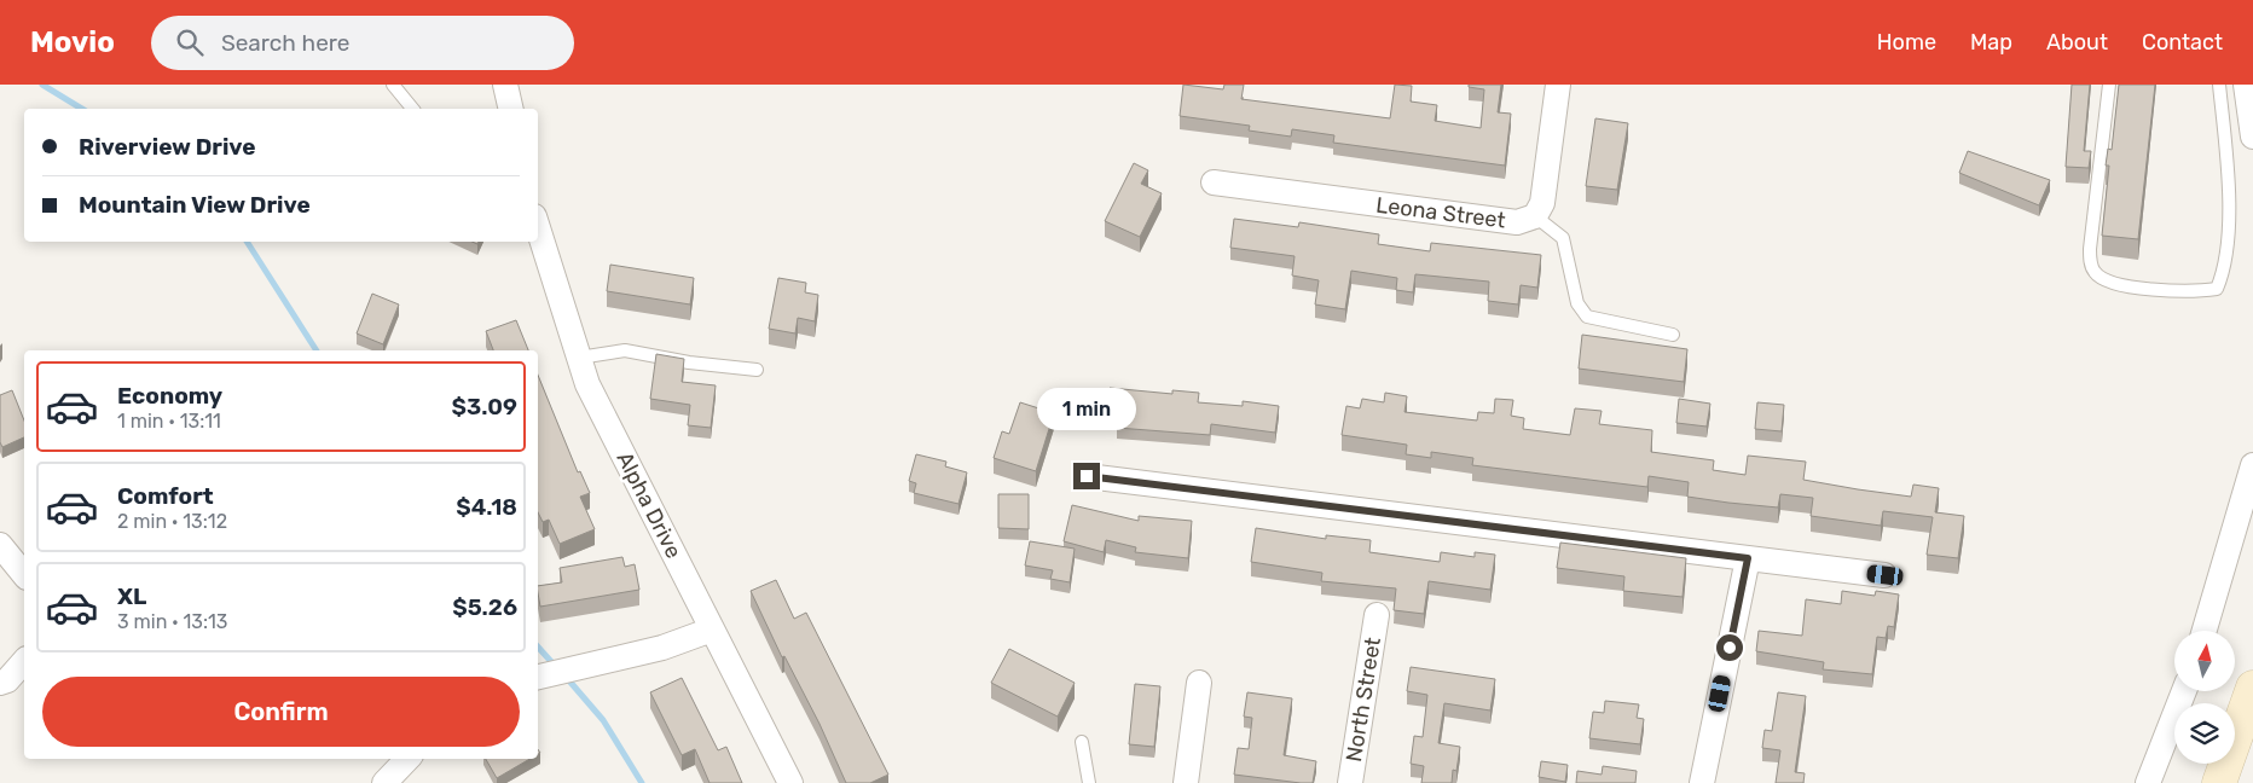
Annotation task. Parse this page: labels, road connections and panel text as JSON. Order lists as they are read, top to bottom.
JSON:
{
  "streets": {
    "street": ["Leona Street", "Alpha Drive", "North Street"]
  },
  "north": "top",
  "page": {
    "header": "Movio",
    "search": "Search here",
    "nav": [
      "Home",
      "Map",
      "About",
      "Contact"
    ],
    "banner": ["Riverview Drive", "Mountain View Drive"],
    "list": [
      {
        "name": "Economy",
        "note": "1 min · 13:11",
        "value": "$3.09"
      },
      {
        "name": "Comfort",
        "note": "2 min · 13:12",
        "value": "$4.18"
      },
      {
        "name": "XL",
        "note": "3 min · 13:13",
        "value": "$5.26"
      }
    ],
    "bubble": "1 min",
    "buttons": "Confirm"
  }
}
